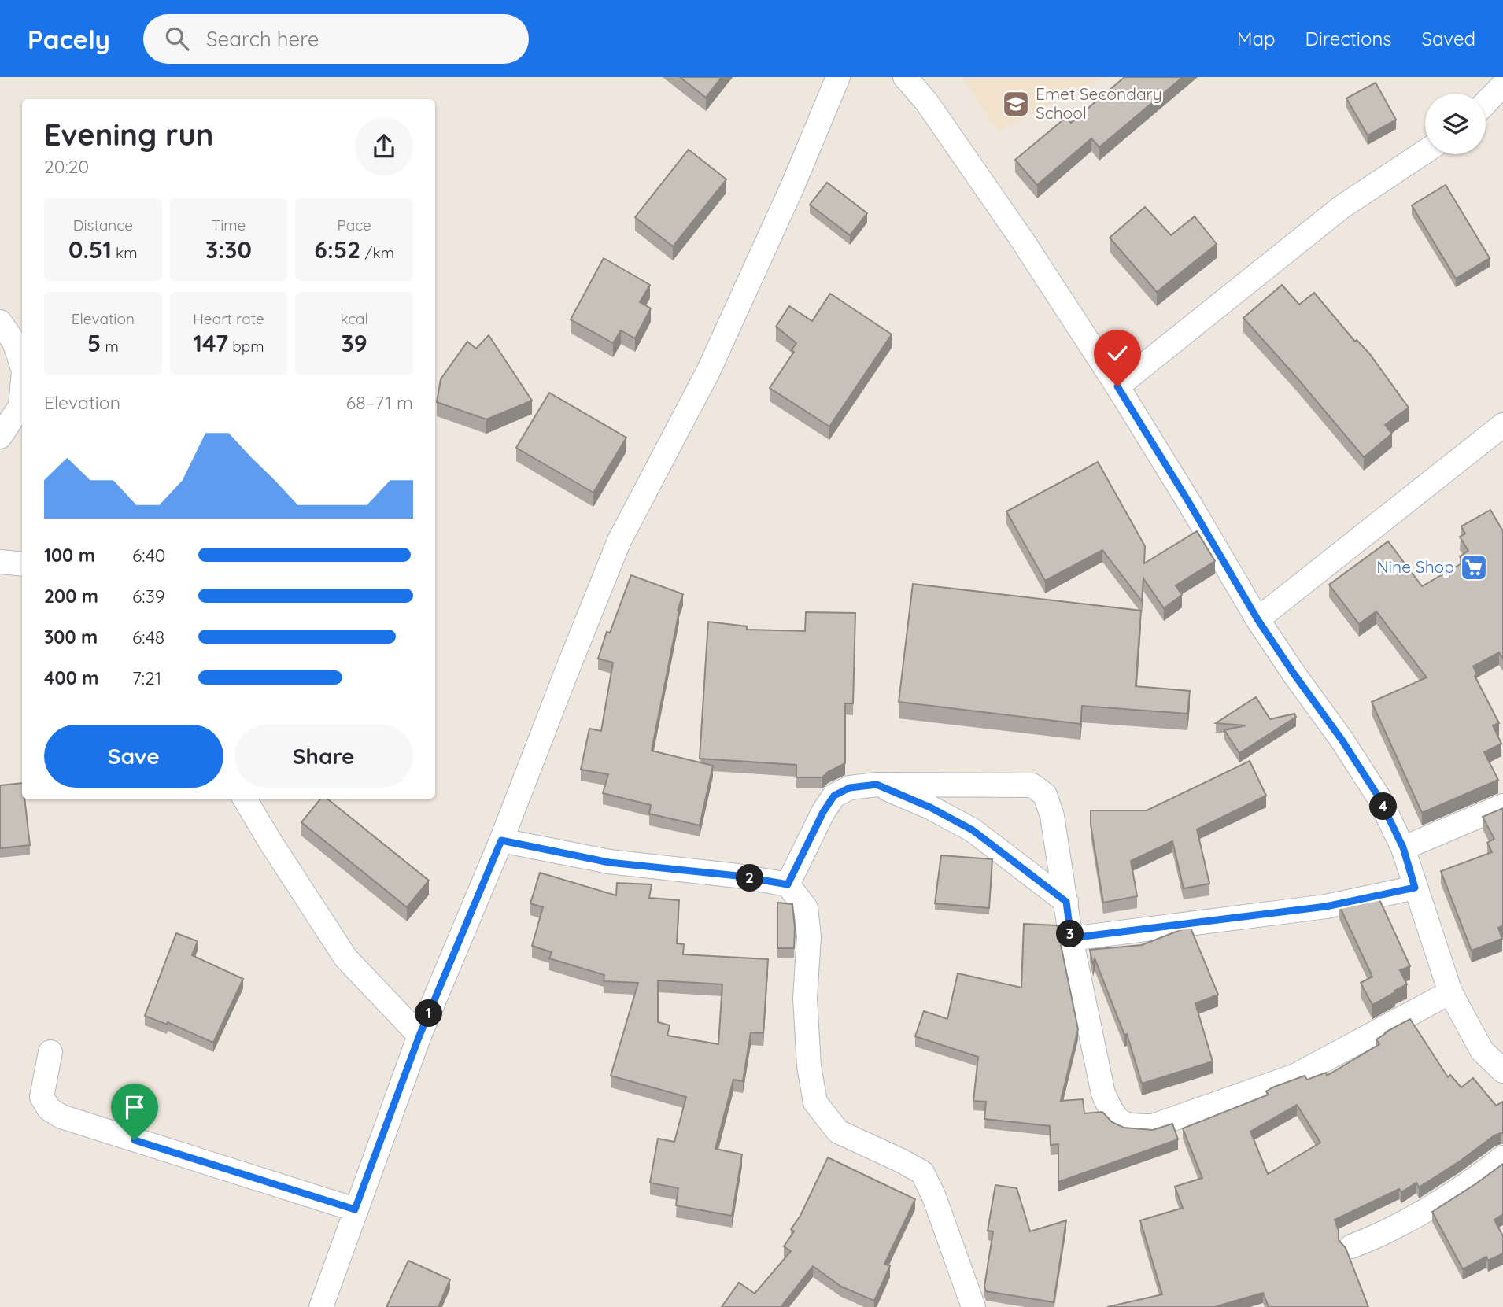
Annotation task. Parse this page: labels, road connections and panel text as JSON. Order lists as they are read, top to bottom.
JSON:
{
  "places": {
    "school or university": ["Emet Secondary School"],
    "supermarket": ["Nine Shop"]
  },
  "page": {
    "header": "Pacely",
    "search": "Search here",
    "nav": ["Map", "Directions", "Saved"],
    "heading": ["Evening run", "20:20"],
    "stats": [
      ["Distance", "0.51 km"],
      ["Time", "3:30"],
      ["Pace", "6:52 /km"],
      ["Elevation", "5 m"],
      ["Heart rate", "147 bpm"],
      ["kcal", "39"]
    ],
    "chart": ["Elevation", "68–71 m"],
    "list": [
      {
        "name": "100 m",
        "note": "6:40"
      },
      {
        "name": "200 m",
        "note": "6:39"
      },
      {
        "name": "300 m",
        "note": "6:48"
      },
      {
        "name": "400 m",
        "note": "7:21"
      }
    ],
    "buttons": ["Save", "Share"],
    "pins": [
      "4",
      "2",
      "3",
      "1"
    ]
  }
}
